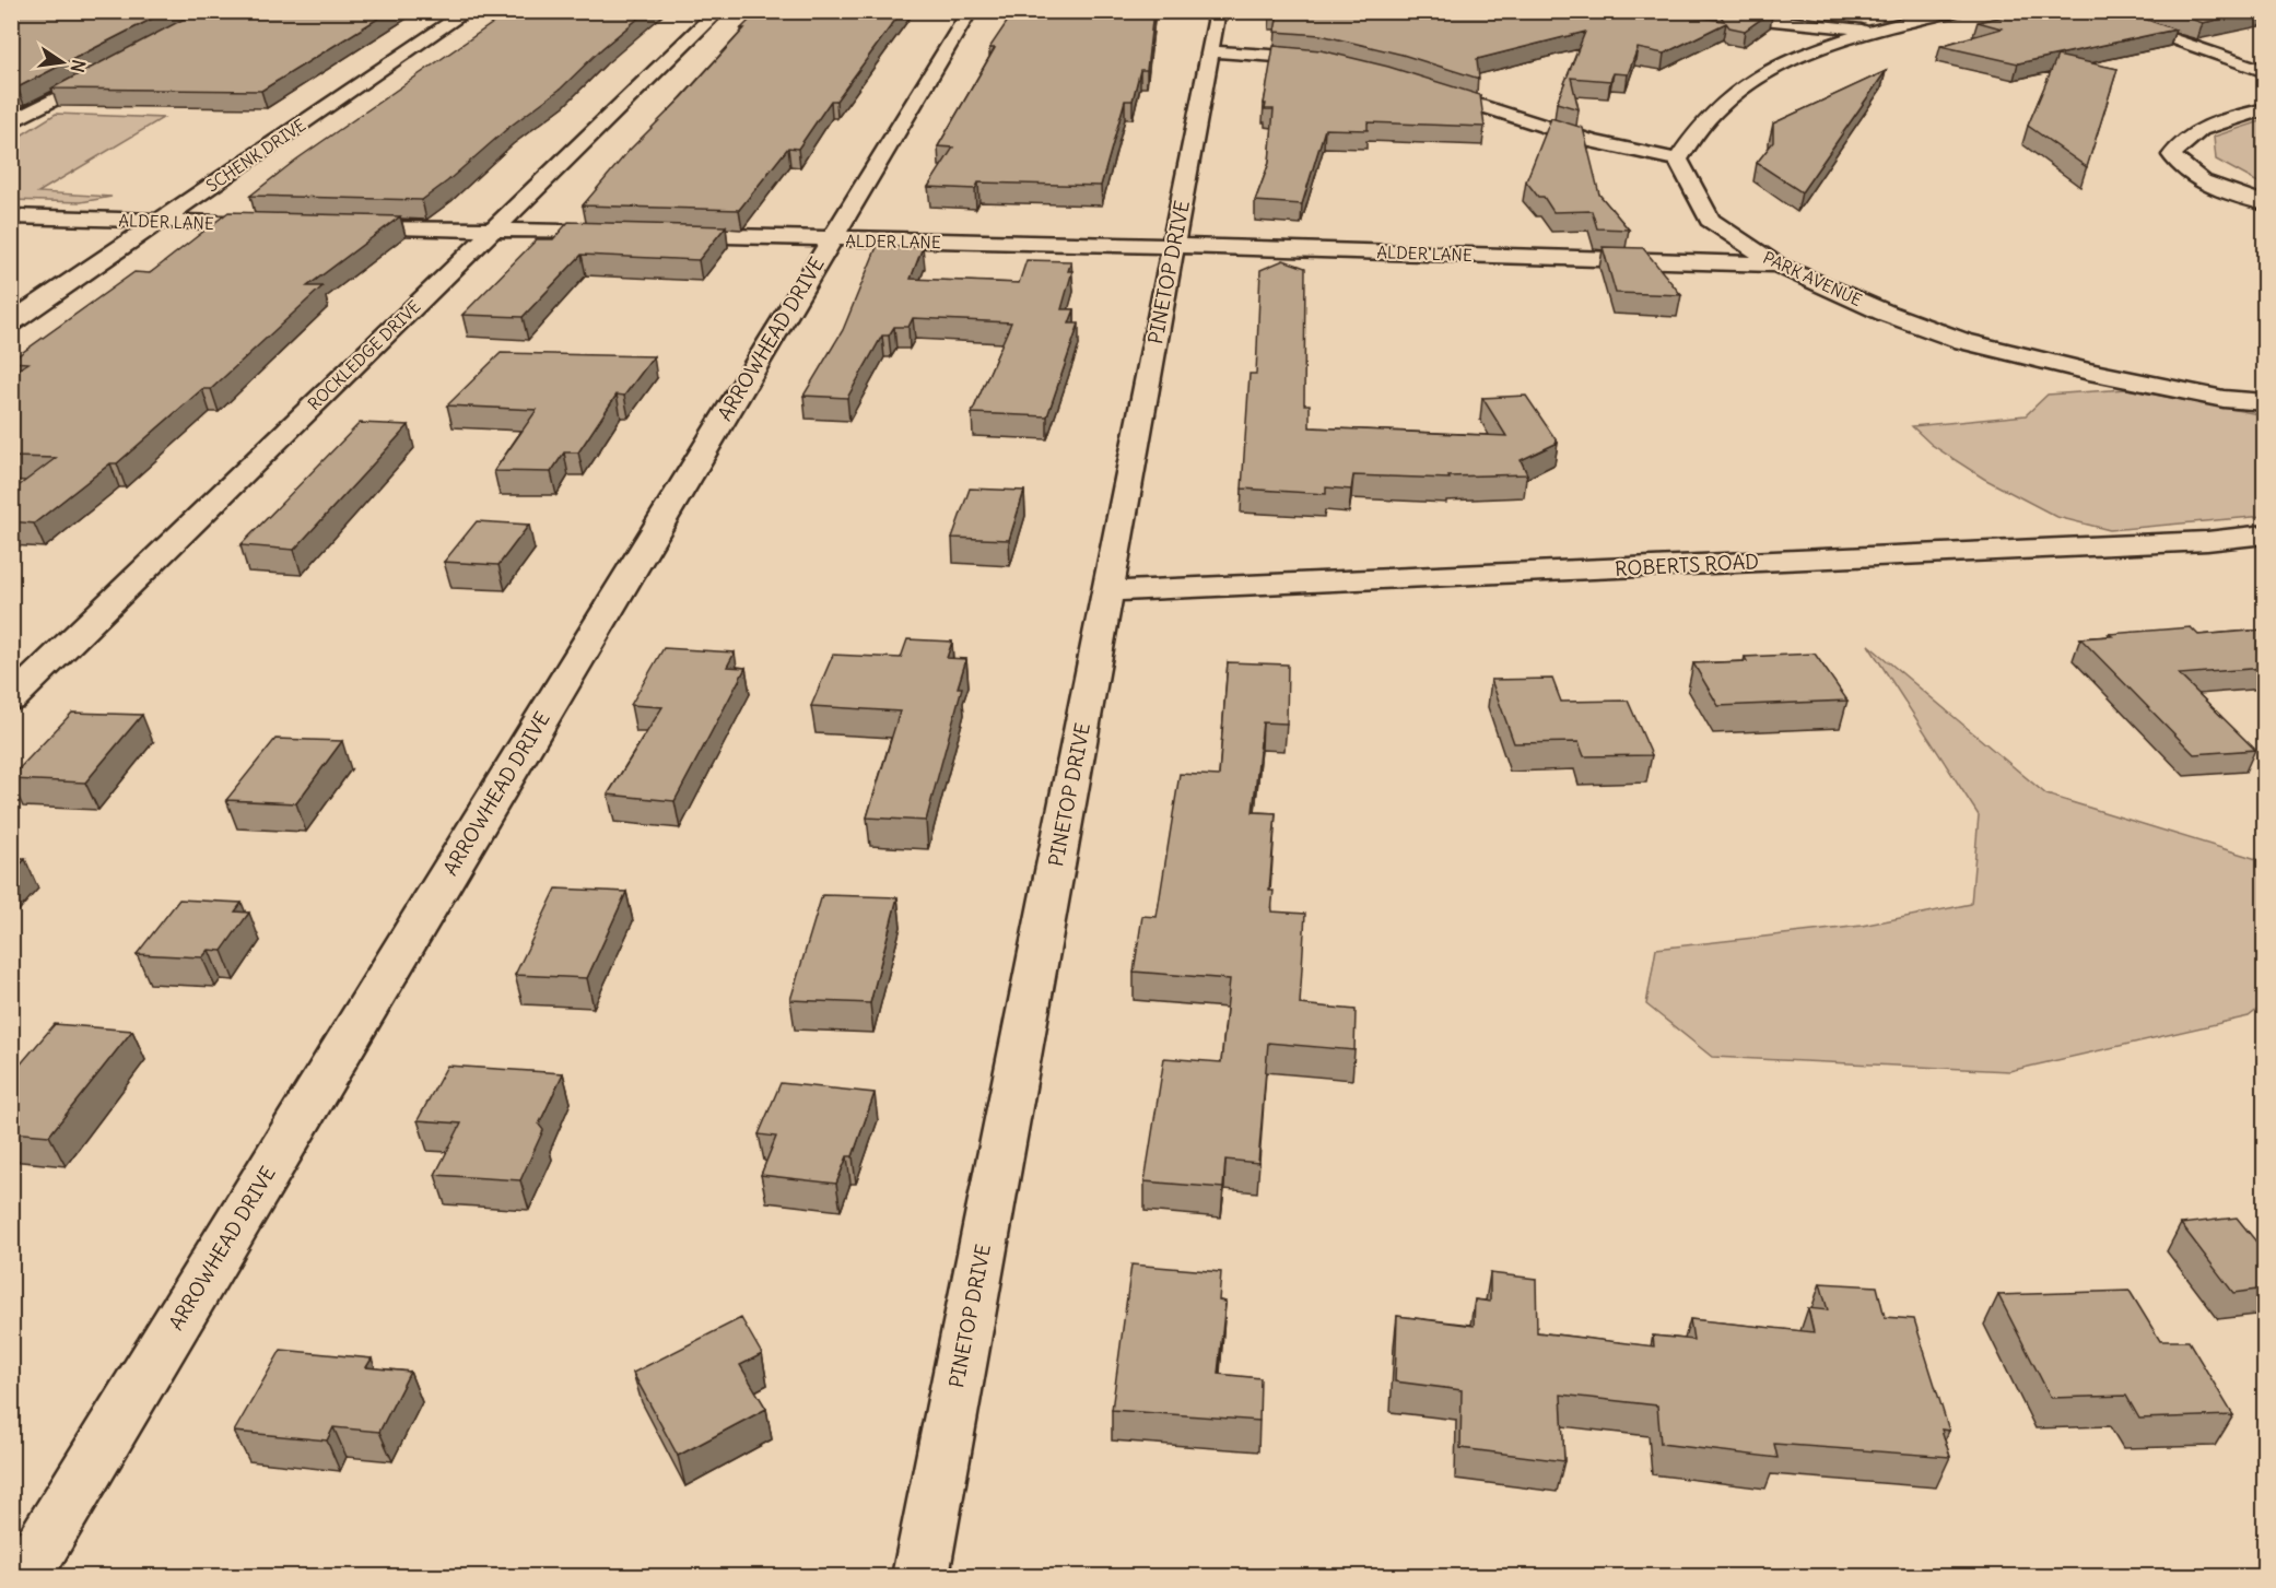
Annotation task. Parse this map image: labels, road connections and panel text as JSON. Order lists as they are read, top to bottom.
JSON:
{
  "streets": {
    "street": [
      "SCHENK DRIVE",
      "ALDER LANE",
      "PINETOP DRIVE",
      "PARK AVENUE",
      "ARROWHEAD DRIVE",
      "ROCKLEDGE DRIVE",
      "ROBERTS ROAD"
    ]
  },
  "crossings": [
    ["SCHENK DRIVE", "ALDER LANE"],
    ["ALDER LANE", "PINETOP DRIVE"],
    ["ALDER LANE", "PARK AVENUE"],
    ["ALDER LANE", "ARROWHEAD DRIVE"],
    ["PINETOP DRIVE", "ROBERTS ROAD"]
  ],
  "north": "right"
}
